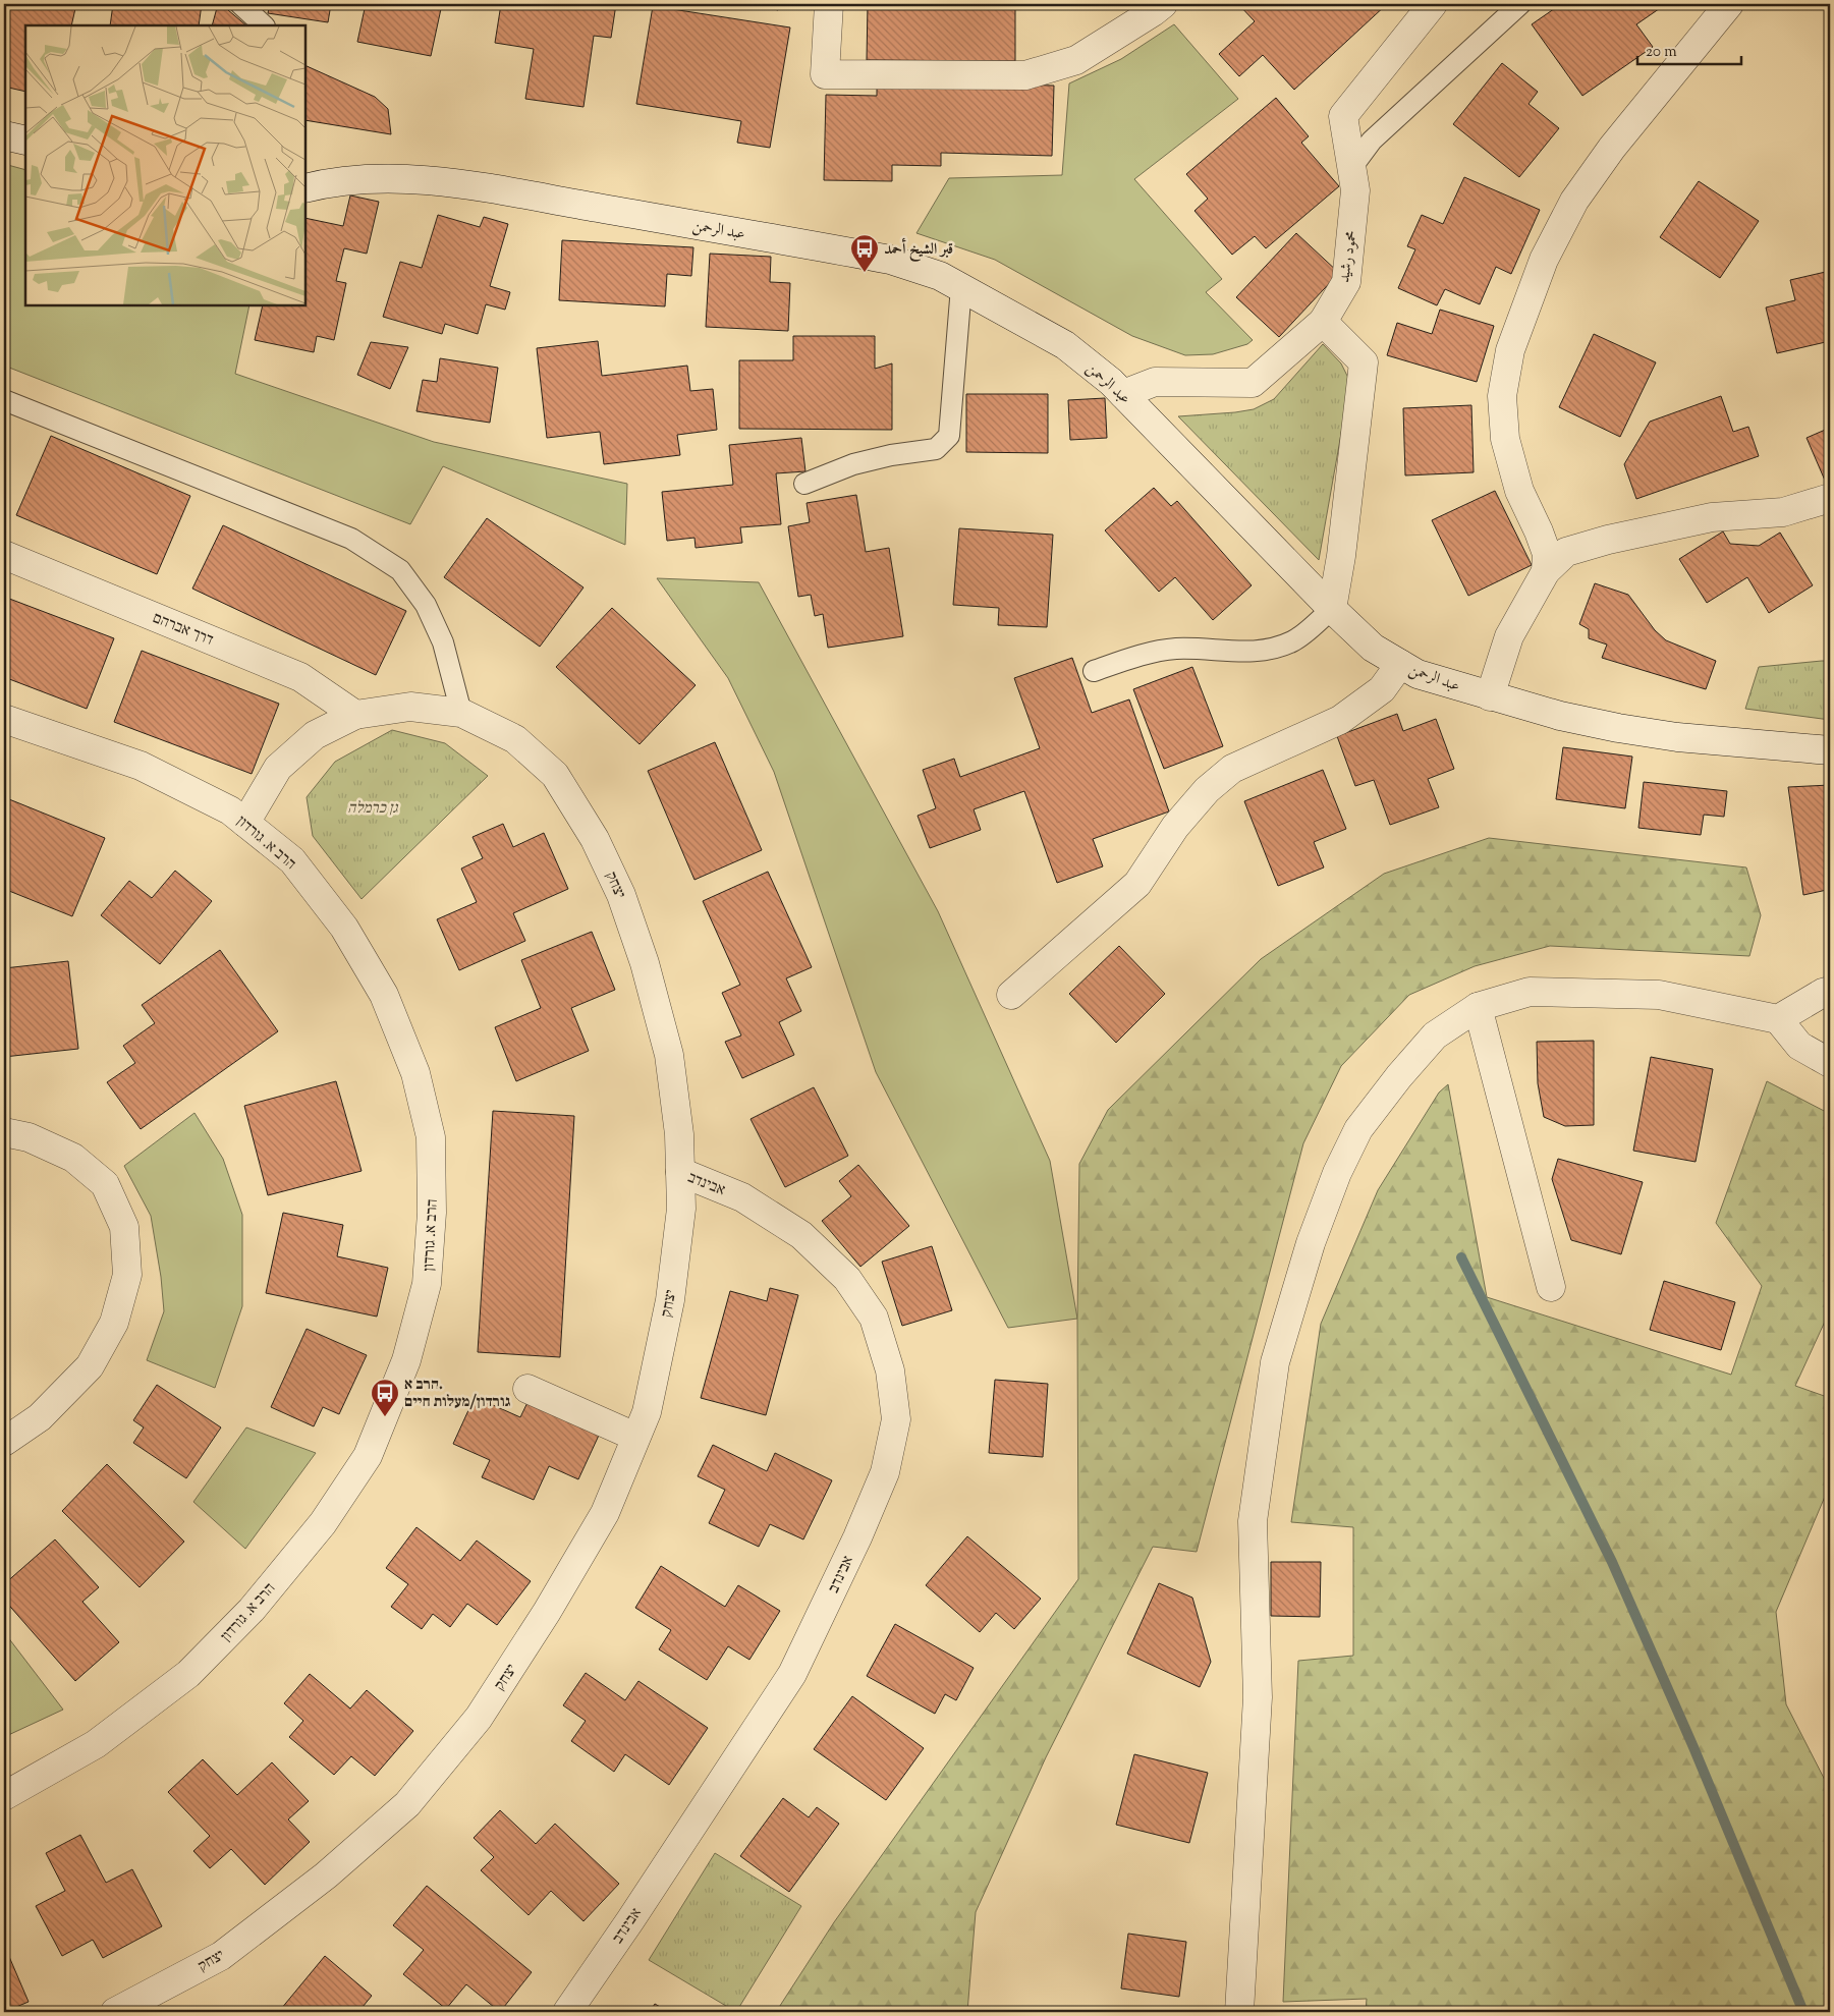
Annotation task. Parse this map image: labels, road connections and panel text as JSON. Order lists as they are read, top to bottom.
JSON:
{
  "streets": {
    "street": [
      "عبد الرحمن",
      "محمود رشيد",
      "דרך אברהם",
      "הרב א. גורדון",
      "יצחק",
      "אבינדב"
    ]
  },
  "crossings": [
    ["عبد الرحمن", "محمود رشيد"],
    ["דרך אברהם", "יצחק"],
    ["הרב א. גורדון", "יצחק"],
    ["יצחק", "אבינדב"]
  ],
  "parks": ["גן כרמלה"],
  "places": {
    "bus stop": ["قبر الشيخ أحمد", "הרב א. גורדון/מעלות חיים"]
  },
  "scale_bar": "20 m"
}
